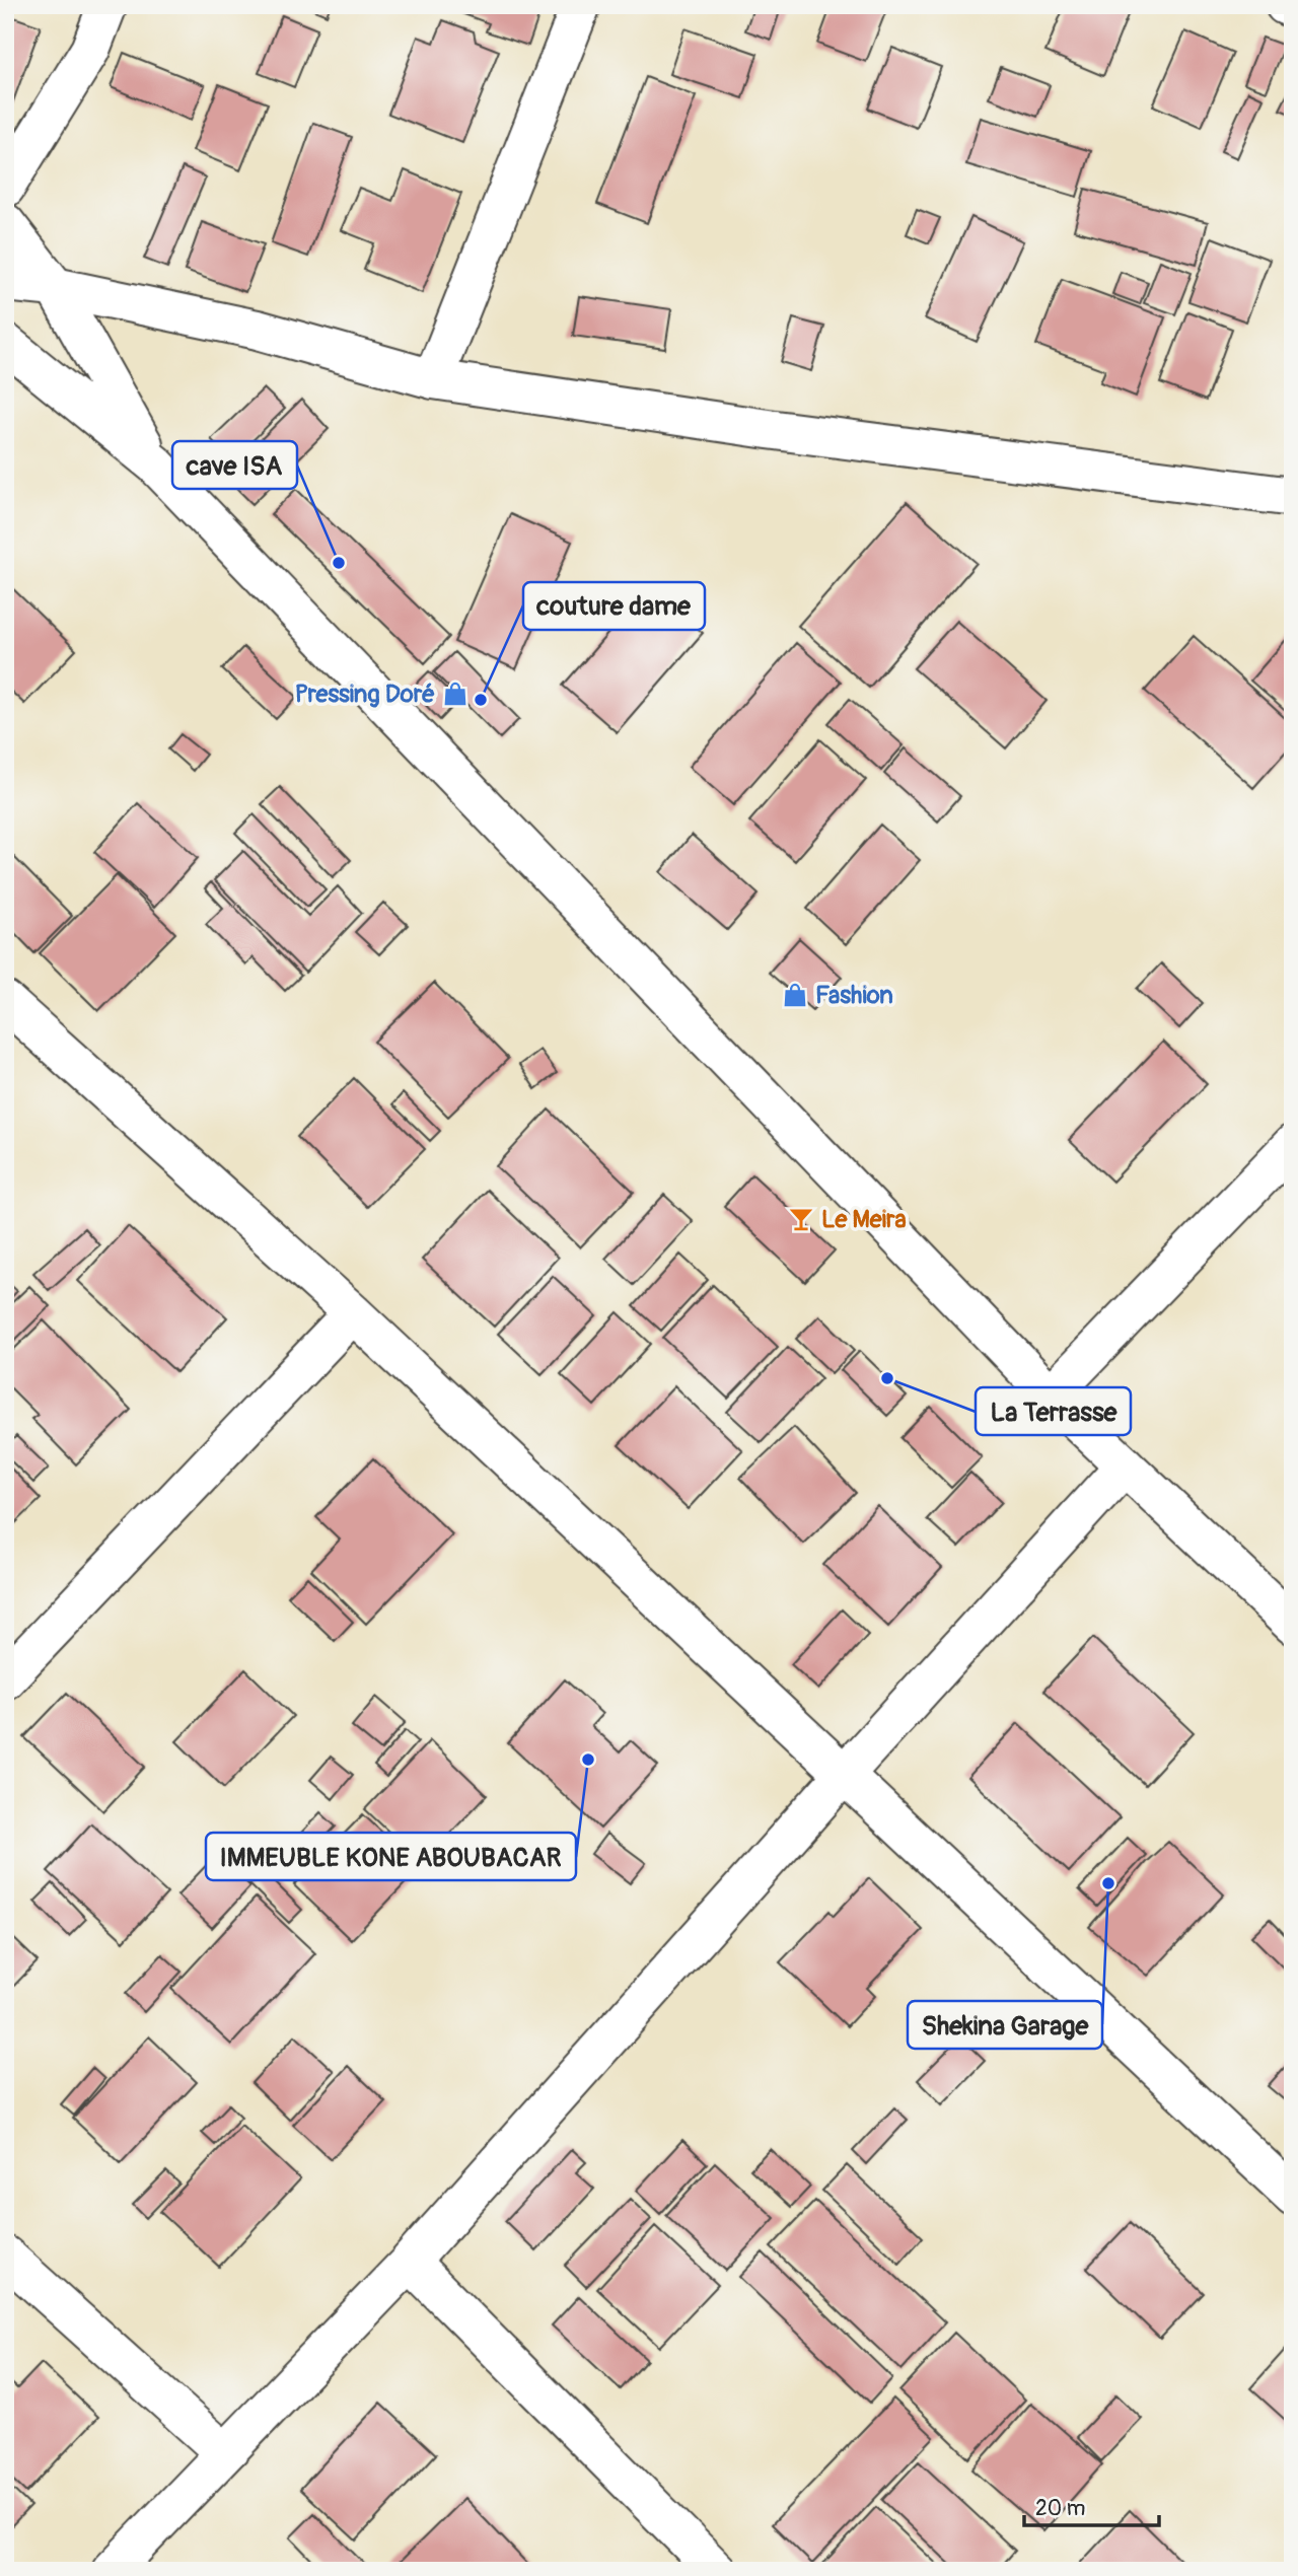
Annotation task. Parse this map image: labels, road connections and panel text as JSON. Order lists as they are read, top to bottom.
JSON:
{
  "places": {
    "other": [
      "cave ISA",
      "couture dame",
      "La Terrasse",
      "IMMEUBLE KONE ABOUBACAR",
      "Shekina Garage"
    ],
    "shop": ["Pressing Doré", "Fashion"],
    "bar": ["Le Meira"]
  },
  "scale_bar": "20 m"
}
